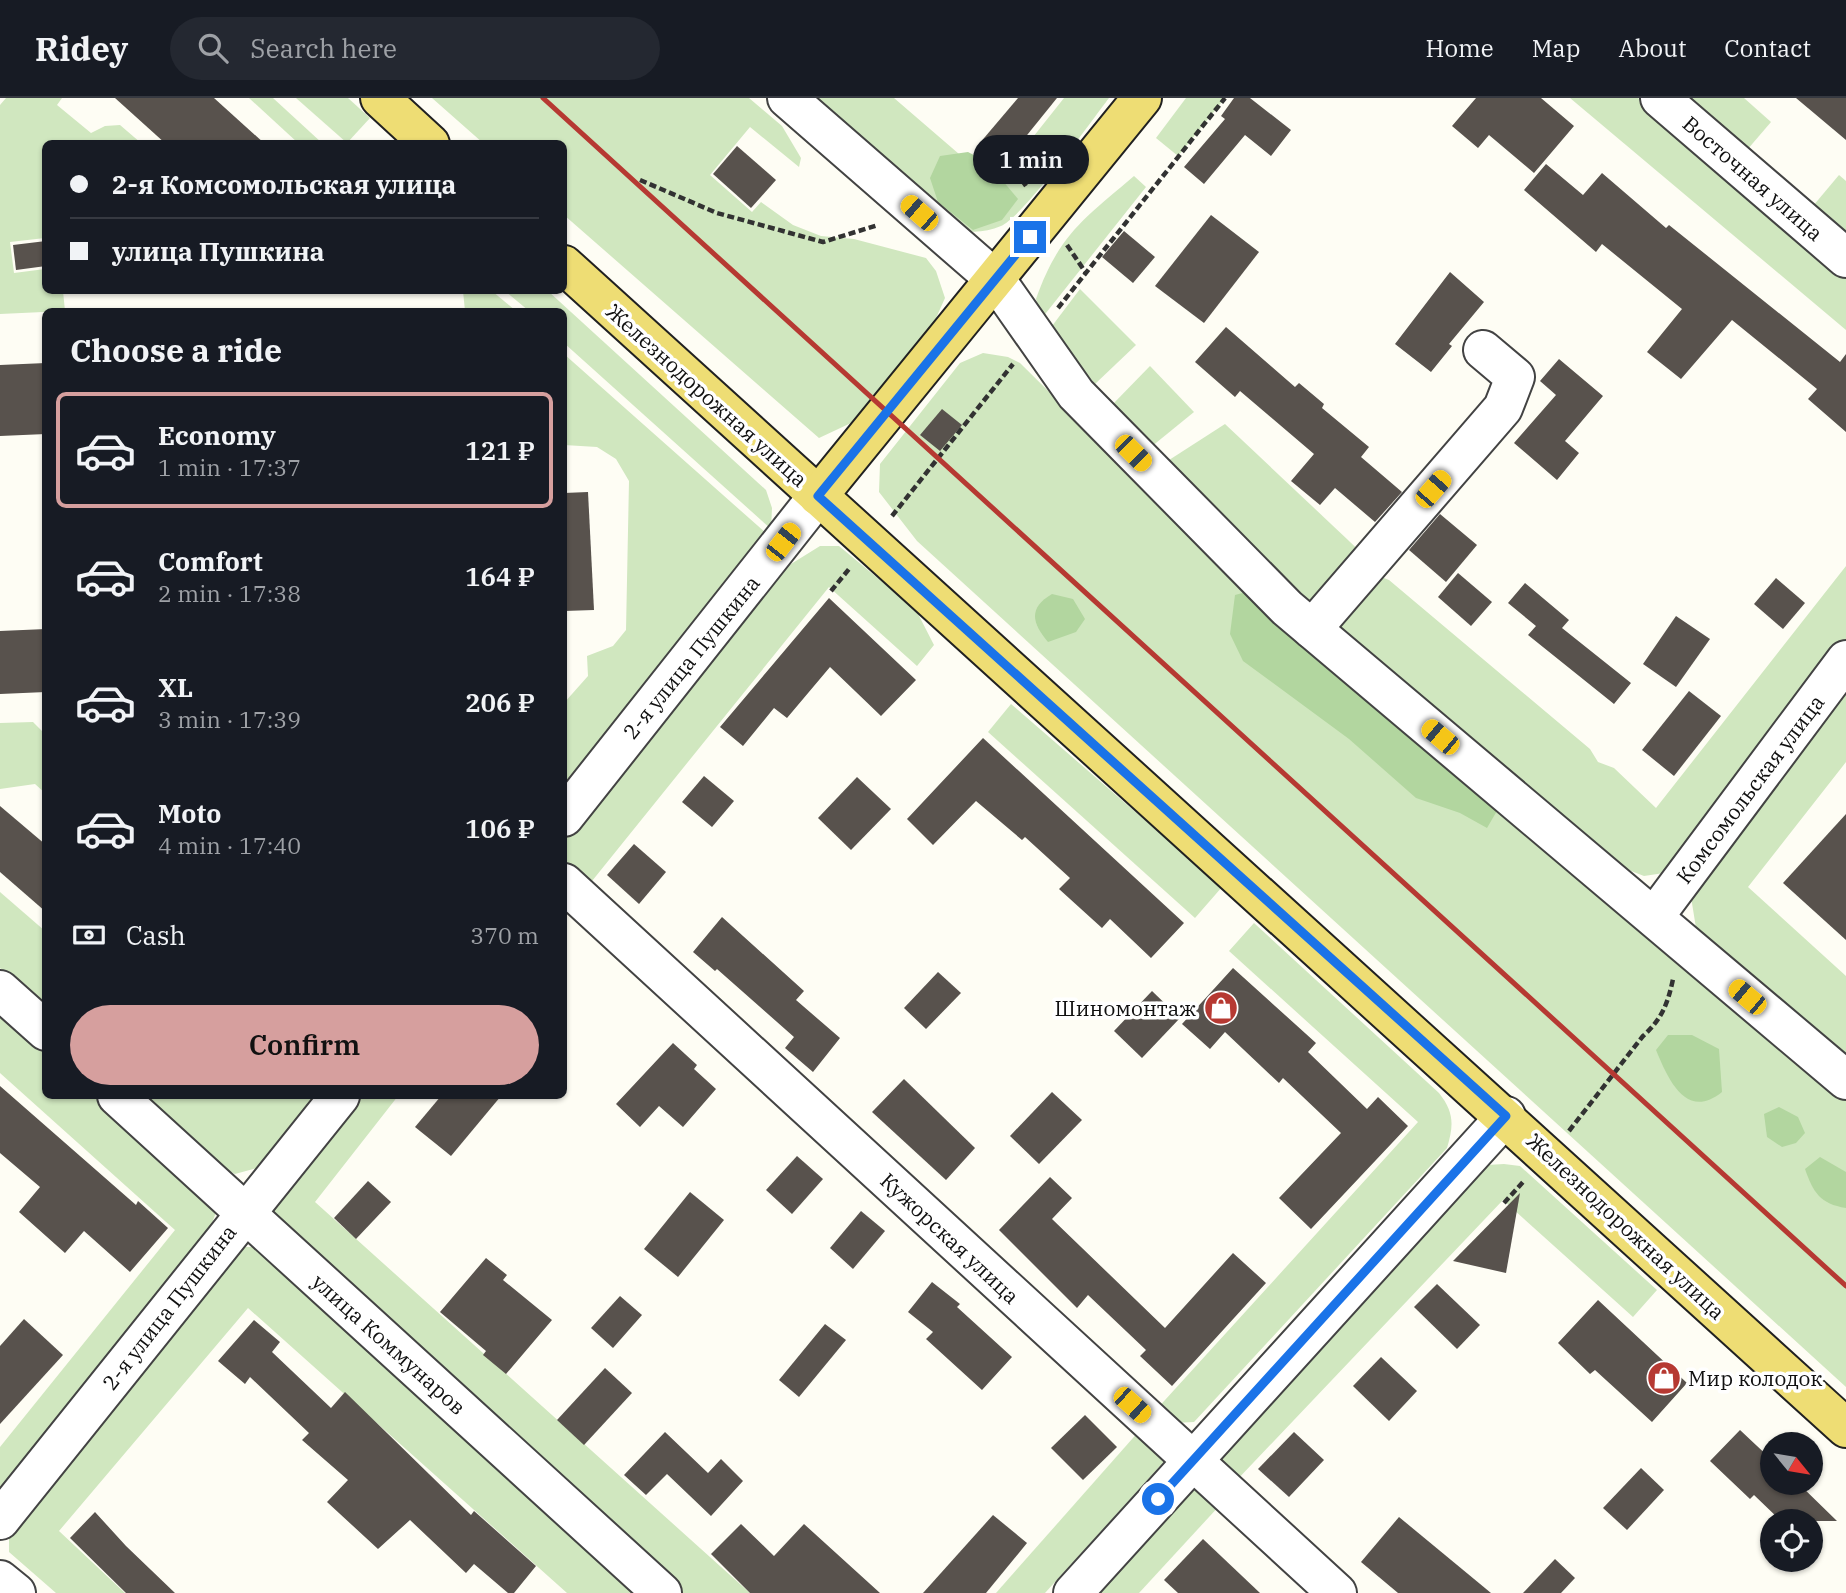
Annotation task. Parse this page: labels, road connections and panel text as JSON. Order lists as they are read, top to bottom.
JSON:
{
  "streets": {
    "main road": ["Железнодорожная улица"],
    "street": [
      "Восточная улица",
      "2-я улица Пушкина",
      "Комсомольская улица",
      "Кужорская улица",
      "улица Коммунаров"
    ]
  },
  "crossings": [
    ["Железнодорожная улица", "2-я улица Пушкина"],
    ["2-я улица Пушкина", "улица Коммунаров"]
  ],
  "places": {
    "shop": ["Шиномонтаж", "Мир колодок"]
  },
  "north": "bottom right",
  "page": {
    "header": "Ridey",
    "search": "Search here",
    "nav": [
      "Home",
      "Map",
      "About",
      "Contact"
    ],
    "bubble": "1 min",
    "banner": ["2-я Комсомольская улица", "улица Пушкина"],
    "heading": "Choose a ride",
    "list": [
      {
        "name": "Economy",
        "note": "1 min · 17:37",
        "value": "121 ₽"
      },
      {
        "name": "Comfort",
        "note": "2 min · 17:38",
        "value": "164 ₽"
      },
      {
        "name": "XL",
        "note": "3 min · 17:39",
        "value": "206 ₽"
      },
      {
        "name": "Moto",
        "note": "4 min · 17:40",
        "value": "106 ₽"
      }
    ],
    "pay": ["Cash", "370 m"],
    "buttons": "Confirm"
  }
}
